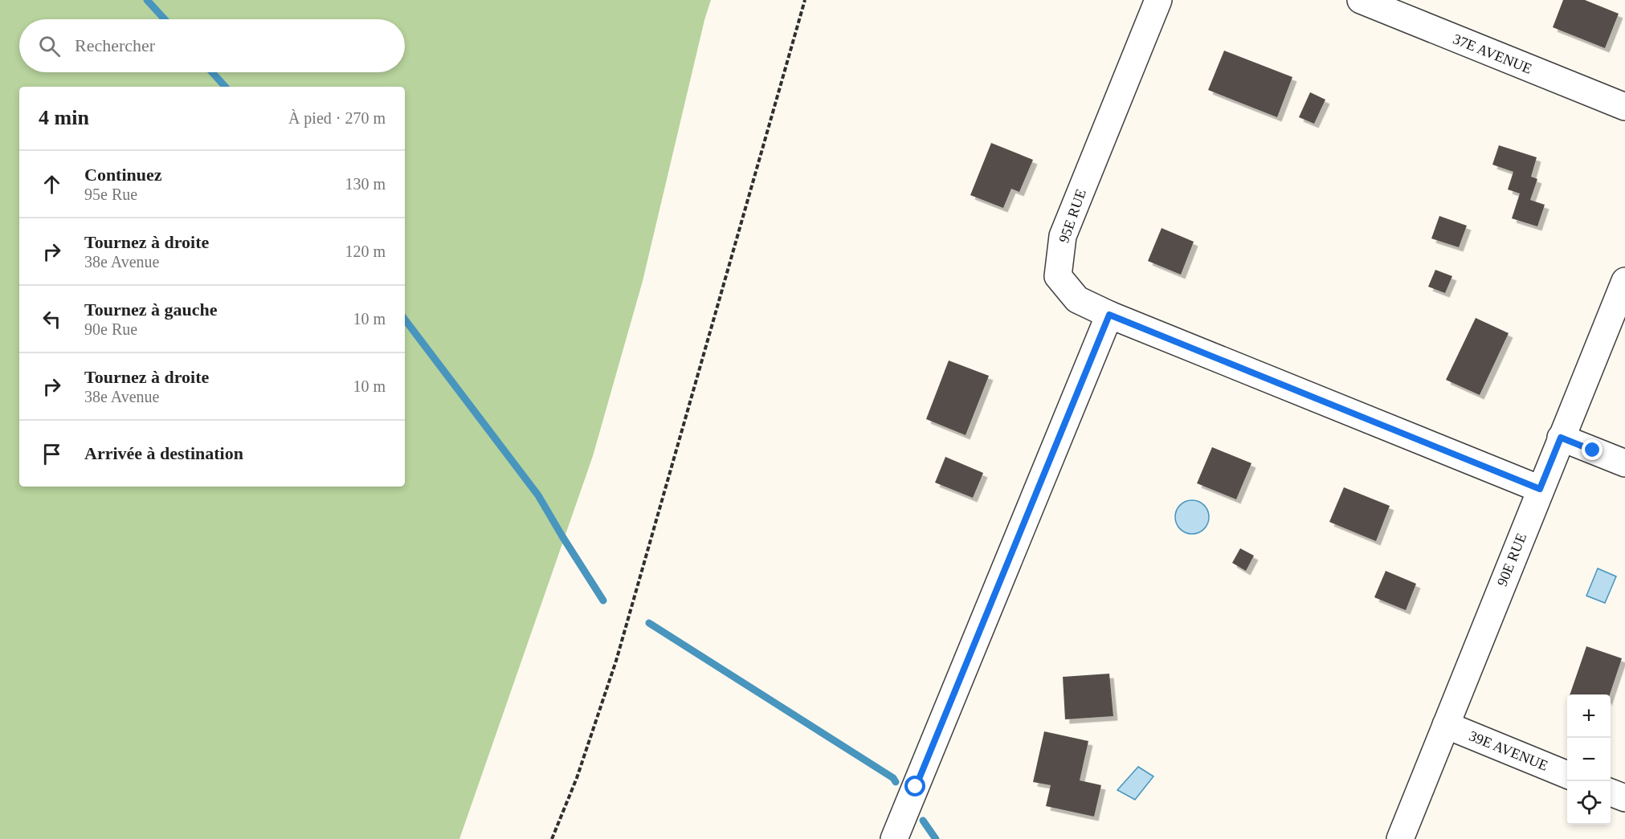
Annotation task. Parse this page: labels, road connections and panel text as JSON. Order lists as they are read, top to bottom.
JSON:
{
  "streets": {
    "street": [
      "37E AVENUE",
      "95E RUE",
      "90E RUE",
      "39E AVENUE"
    ]
  },
  "crossings": [
    ["95E RUE", "90E RUE"],
    ["90E RUE", "39E AVENUE"]
  ],
  "page": {
    "search": "Rechercher",
    "heading": ["4 min", "À pied · 270 m"],
    "list": [
      ["Continuez", "95e Rue", "130 m"],
      ["Tournez à droite", "38e Avenue", "120 m"],
      ["Tournez à gauche", "90e Rue", "10 m"],
      ["Tournez à droite", "38e Avenue", "10 m"],
      "Arrivée à destination"
    ],
    "map_buttons": ["+", "−"]
  }
}
